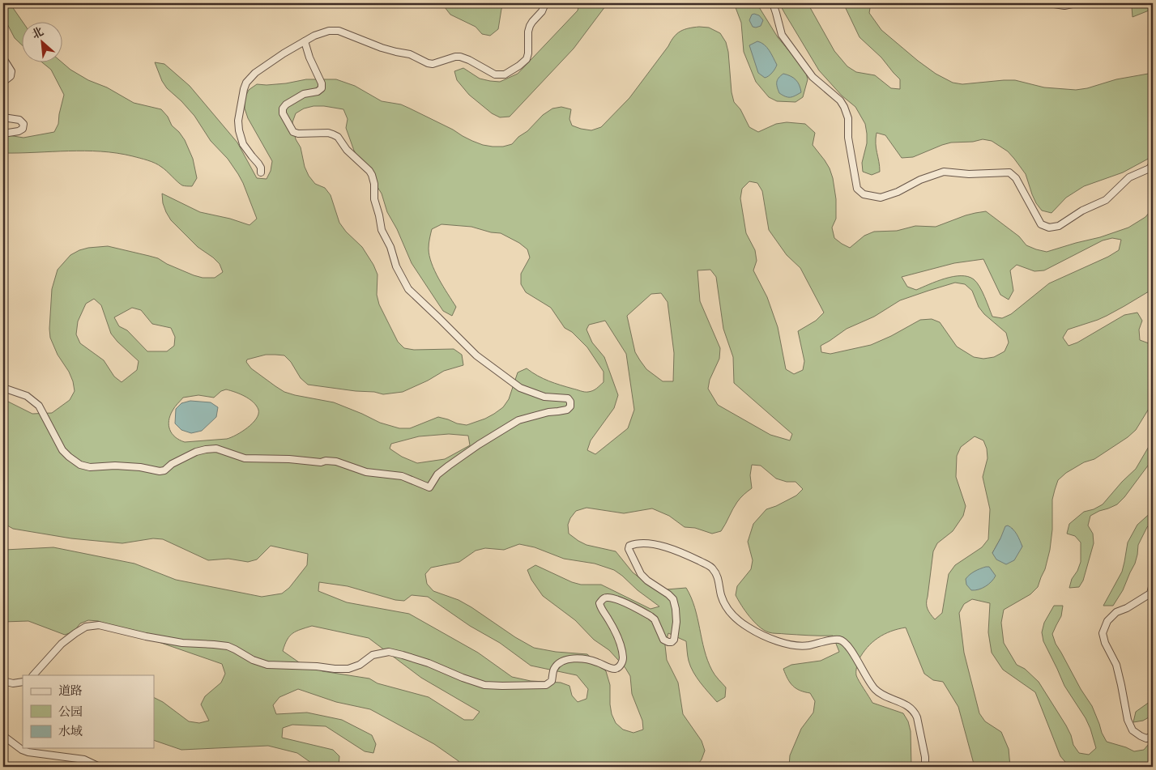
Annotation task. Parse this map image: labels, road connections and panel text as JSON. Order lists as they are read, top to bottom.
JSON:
{
  "legend": ["道路", "公园", "水域"],
  "north": "top left"
}
